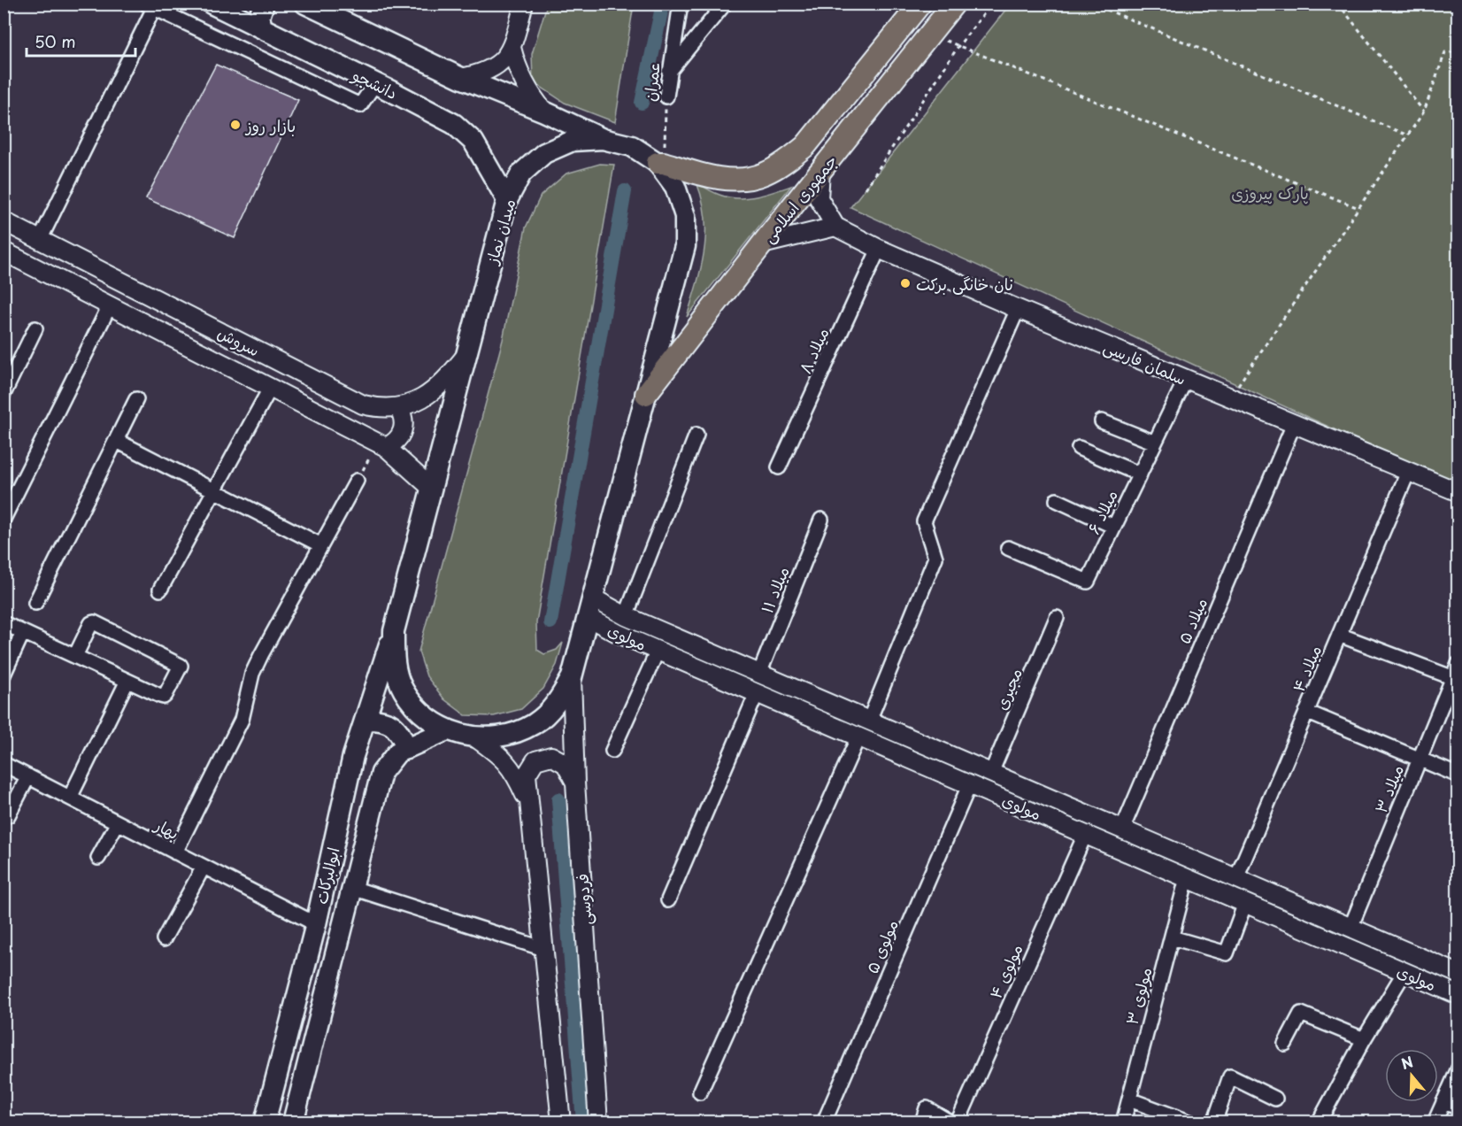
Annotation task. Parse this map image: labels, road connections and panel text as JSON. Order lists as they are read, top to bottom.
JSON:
{
  "streets": {
    "main road": [
      "دانشجو",
      "جمهوری اسلامی",
      "میدان نماز",
      "ابوالبرکات"
    ],
    "street": [
      "عمران",
      "سروش",
      "میلاد ۸",
      "سلمان فارسی",
      "میلاد ۶",
      "میلاد ۱۱",
      "میلاد ۵",
      "مولوی",
      "میلاد ۴",
      "مجیری",
      "میلاد ۳",
      "بهار",
      "فردوسی",
      "مولوی ۵",
      "مولوی ۴",
      "مولوی ۳"
    ]
  },
  "crossings": [
    ["عمران", "جمهوری اسلامی"],
    ["عمران", "میدان نماز"],
    ["دانشجو", "میدان نماز"],
    ["جمهوری اسلامی", "میدان نماز"],
    ["میدان نماز", "سروش"],
    ["میدان نماز", "مولوی"],
    ["میدان نماز", "ابوالبرکات"],
    ["میدان نماز", "فردوسی"],
    ["میلاد ۸", "سلمان فارسی"],
    ["سلمان فارسی", "میلاد ۶"],
    ["سلمان فارسی", "میلاد ۵"],
    ["سلمان فارسی", "میلاد ۴"],
    ["میلاد ۱۱", "مولوی"],
    ["میلاد ۵", "مولوی"],
    ["مولوی", "میلاد ۴"],
    ["مولوی", "مجیری"],
    ["مولوی", "میلاد ۳"],
    ["مولوی", "مولوی ۵"],
    ["مولوی", "مولوی ۴"],
    ["مولوی", "مولوی ۳"],
    ["بهار", "ابوالبرکات"]
  ],
  "parks": ["پارک پیروزی"],
  "places": ["بازار روز", "نان خانگی برکت"],
  "scale_bar": "50 m",
  "north": "top"
}
